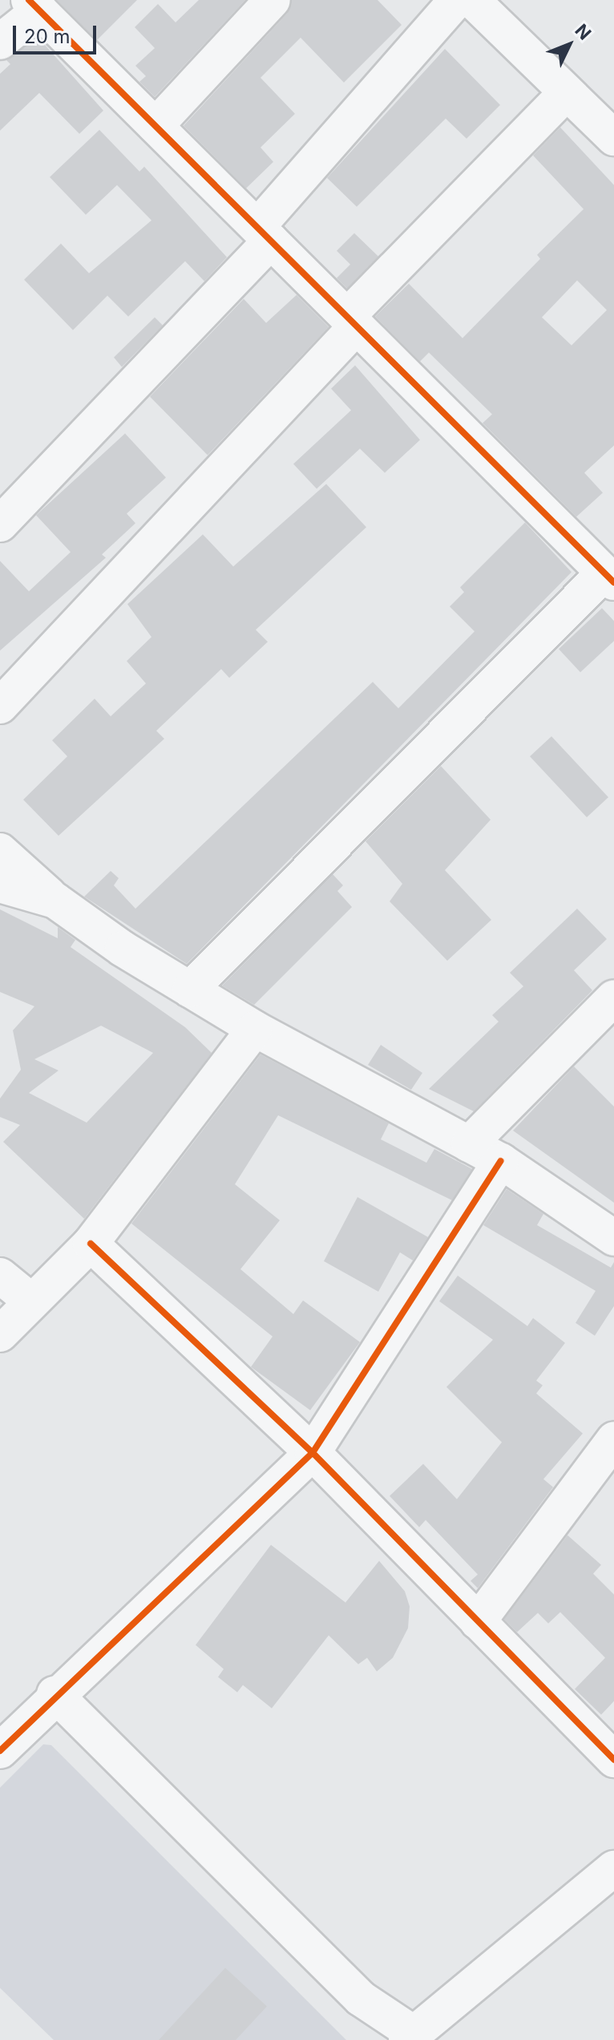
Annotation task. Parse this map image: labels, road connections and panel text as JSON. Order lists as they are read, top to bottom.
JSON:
{
  "scale_bar": "20 m",
  "north": "top right"
}
